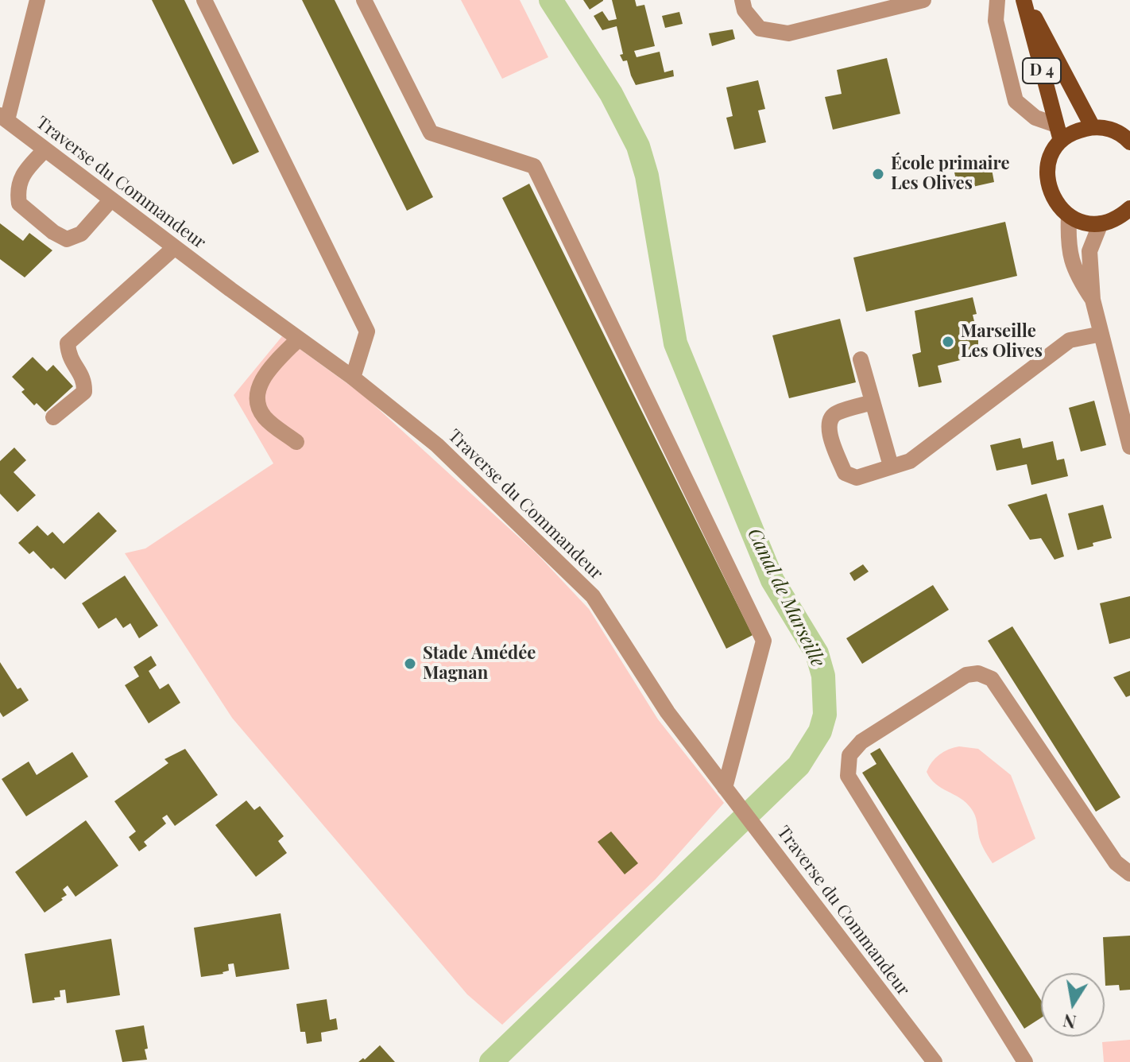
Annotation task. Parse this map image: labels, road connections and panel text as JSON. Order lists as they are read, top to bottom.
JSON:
{
  "streets": {
    "main road": ["D 4"],
    "street": ["Traverse du Commandeur"]
  },
  "water": ["Canal de Marseille"],
  "places": ["École primaire Les Olives", "Marseille Les Olives", "Stade Amédée Magnan"],
  "north": "bottom"
}
